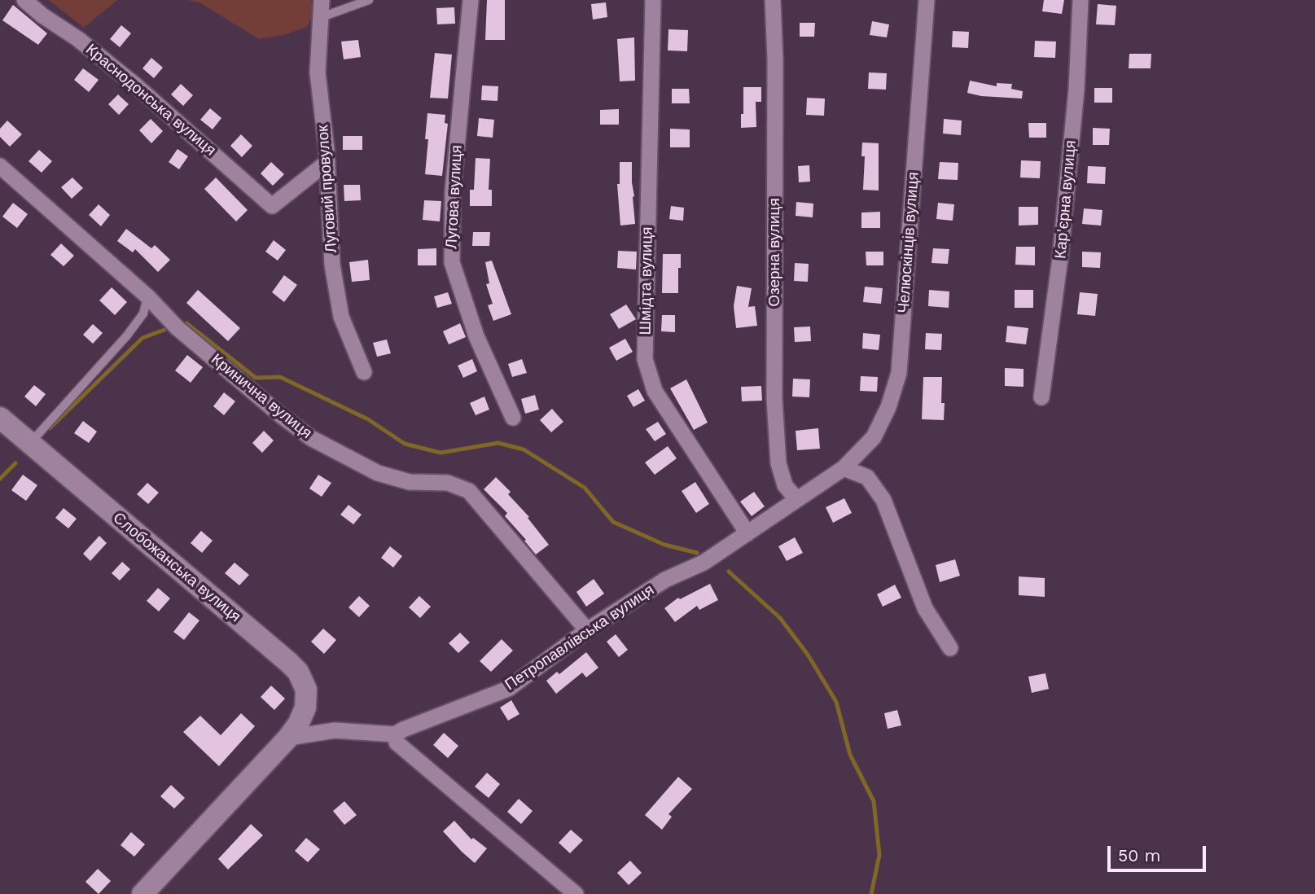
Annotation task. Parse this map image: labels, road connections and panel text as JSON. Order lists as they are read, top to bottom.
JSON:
{
  "streets": {
    "street": [
      "Краснодонська вулиця",
      "Луговий провулок",
      "Лугова вулиця",
      "Кар'єрна вулиця",
      "Челюскінців вулиця",
      "Озерна вулиця",
      "Шмідта вулиця",
      "Кринична вулиця",
      "Слобожанська вулиця",
      "Петропавлівська вулиця"
    ]
  },
  "crossings": [
    ["Краснодонська вулиця", "Луговий провулок"],
    ["Челюскінців вулиця", "Петропавлівська вулиця"],
    ["Озерна вулиця", "Петропавлівська вулиця"],
    ["Шмідта вулиця", "Петропавлівська вулиця"],
    ["Кринична вулиця", "Петропавлівська вулиця"],
    ["Слобожанська вулиця", "Петропавлівська вулиця"]
  ],
  "scale_bar": "50 m"
}
